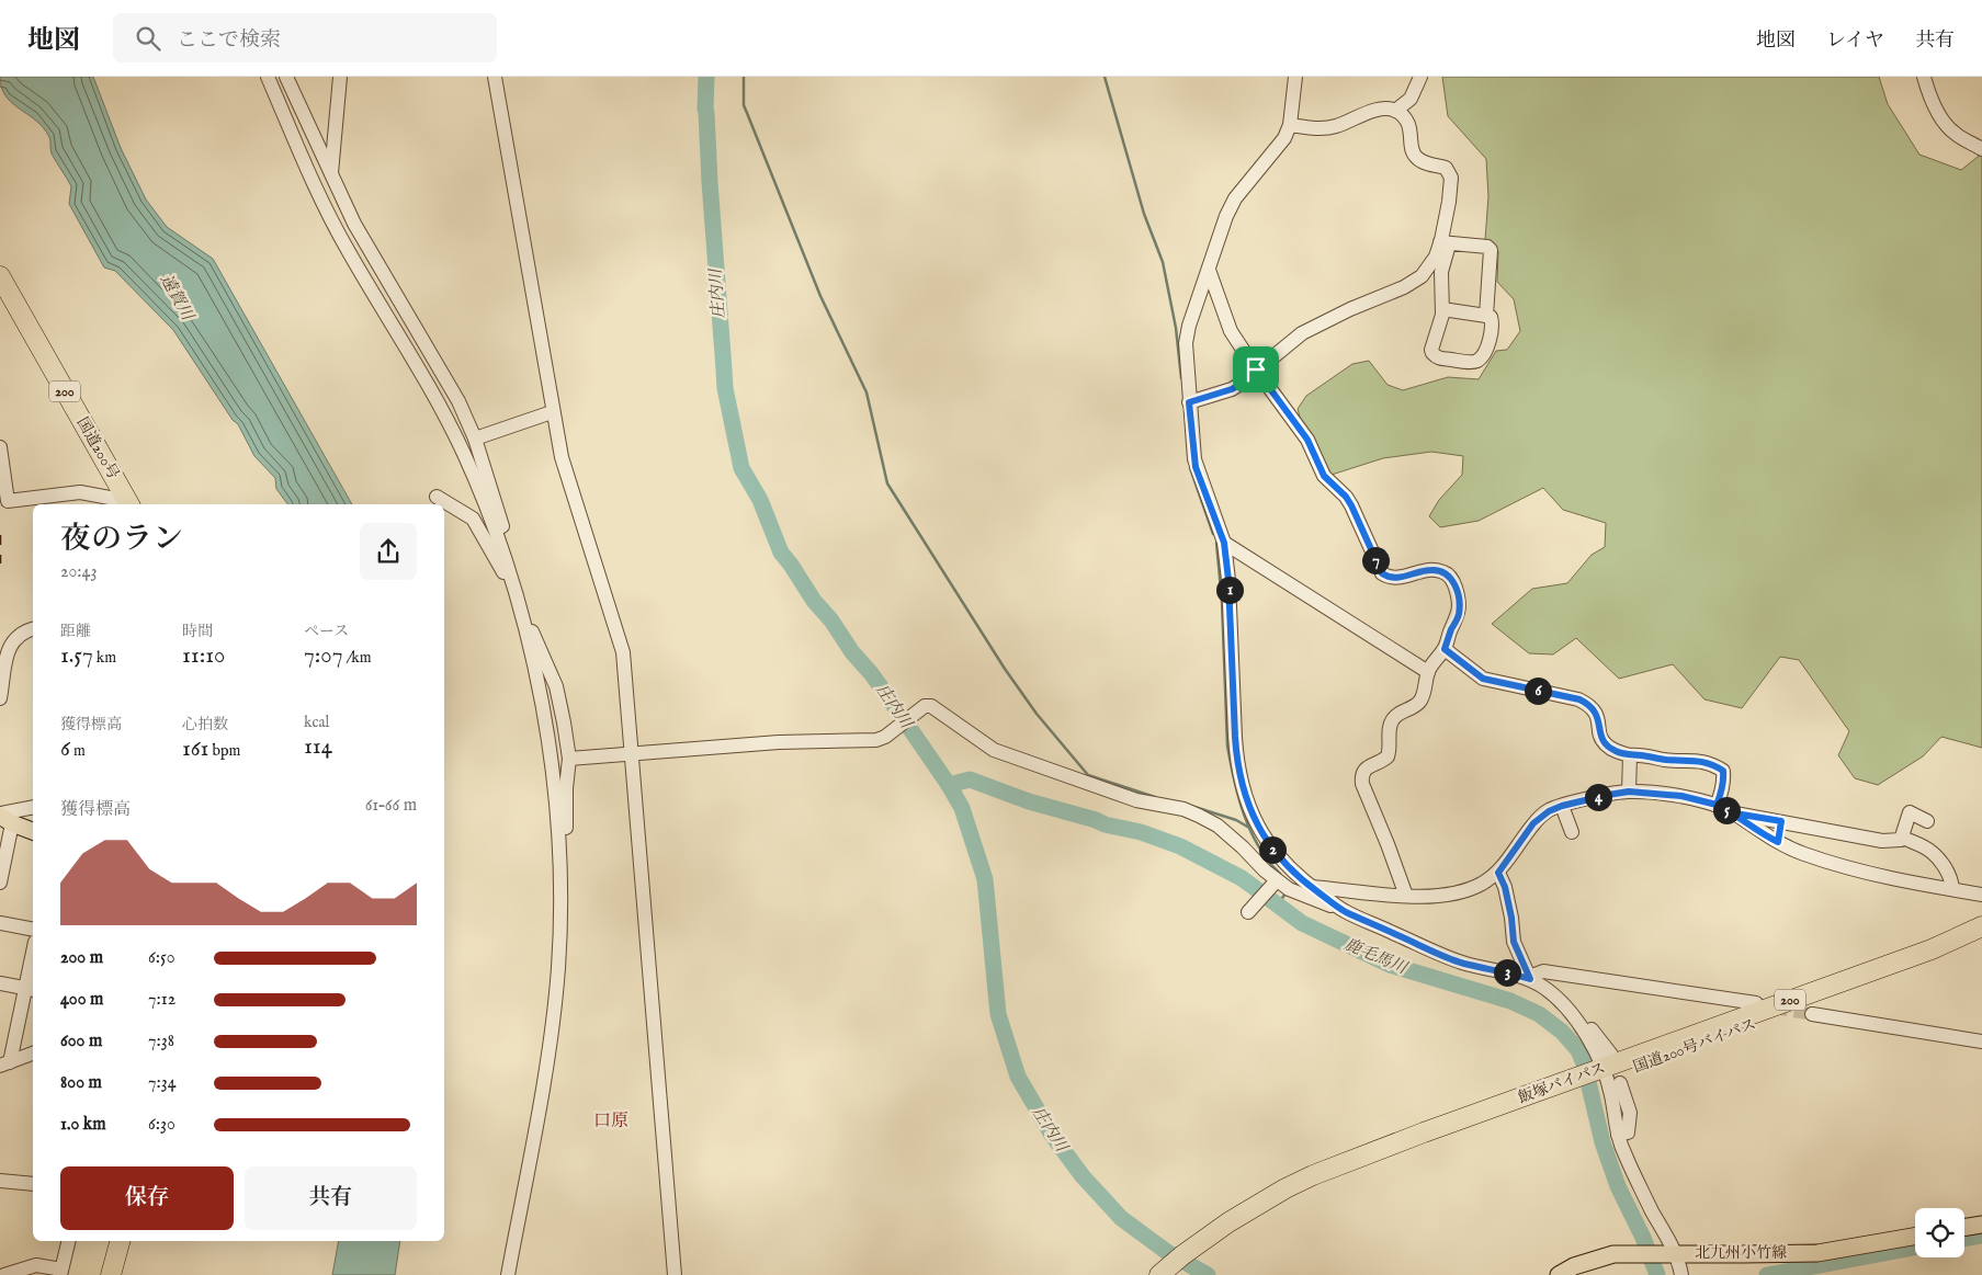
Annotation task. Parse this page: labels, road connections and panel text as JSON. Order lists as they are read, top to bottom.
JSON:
{
  "streets": {
    "highway": [
      "200",
      "国道200号",
      "国道200号バイパス",
      "飯塚バイパス"
    ],
    "main road": ["北九州小竹線"]
  },
  "crossings": [
    ["200", "国道200号バイパス"],
    ["国道200号バイパス", "飯塚バイパス"]
  ],
  "districts": ["口原"],
  "water": ["庄内川", "遠賀川", "鹿毛馬川"],
  "page": {
    "header": "地図",
    "search": "ここで検索",
    "nav": ["地図", "レイヤ", "共有"],
    "heading": ["夜のラン", "20:43"],
    "pins": [
      "7",
      "1",
      "6",
      "4",
      "5",
      "2",
      "3"
    ],
    "stats": [
      ["距離", "1.57 km"],
      ["時間", "11:10"],
      ["ペース", "7:07 /km"],
      ["獲得標高", "6 m"],
      ["心拍数", "161 bpm"],
      ["kcal", "114"]
    ],
    "chart": ["獲得標高", "61–66 m"],
    "list": [
      {
        "name": "200 m",
        "note": "6:50"
      },
      {
        "name": "400 m",
        "note": "7:12"
      },
      {
        "name": "600 m",
        "note": "7:38"
      },
      {
        "name": "800 m",
        "note": "7:34"
      },
      {
        "name": "1.0 km",
        "note": "6:30"
      }
    ],
    "buttons": ["保存", "共有"]
  }
}
